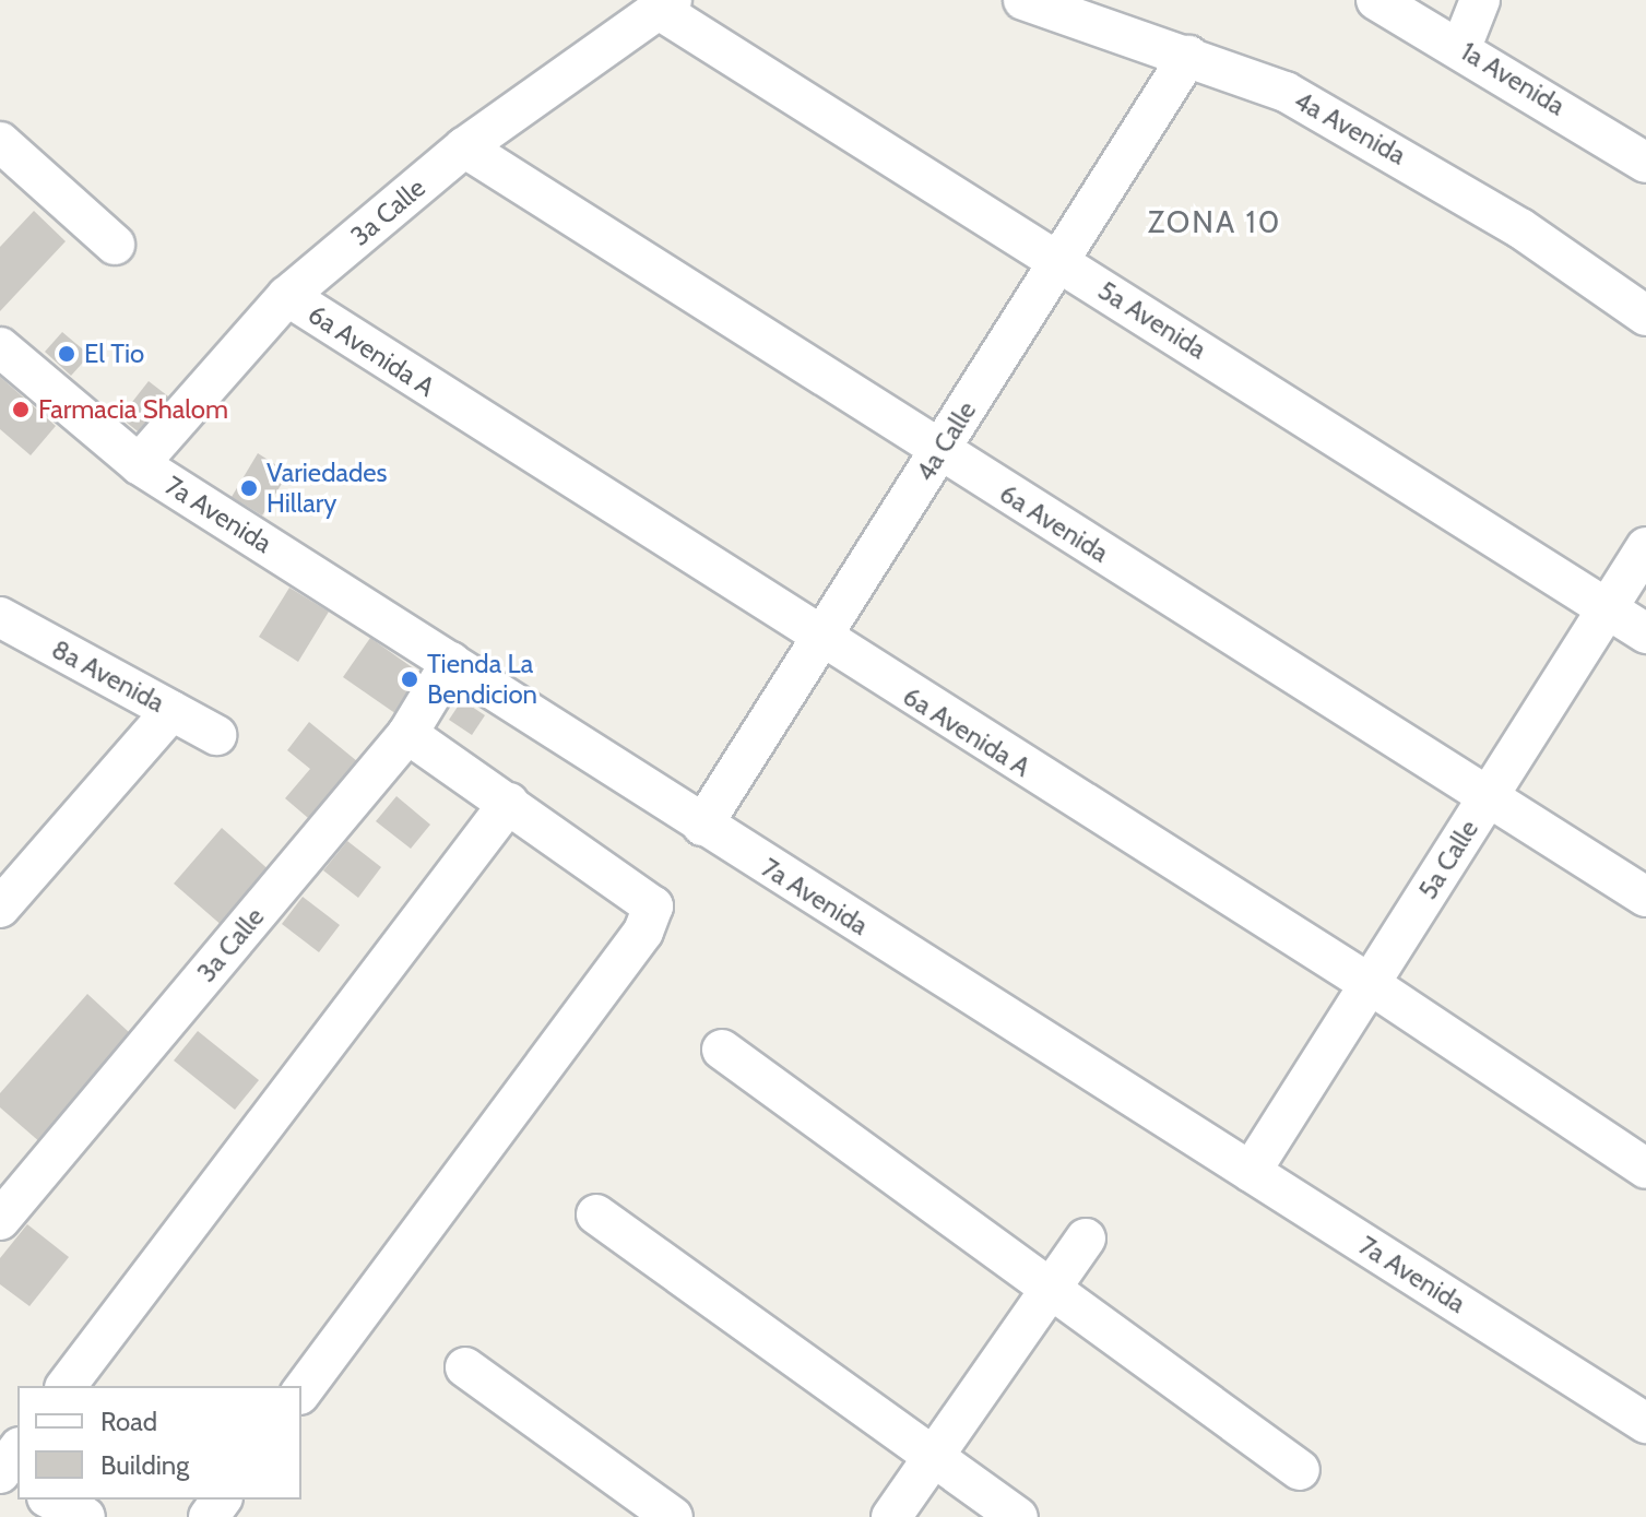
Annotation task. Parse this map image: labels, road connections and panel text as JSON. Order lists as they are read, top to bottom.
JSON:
{
  "streets": {
    "street": [
      "1a Avenida",
      "4a Avenida",
      "3a Calle",
      "5a Avenida",
      "6a Avenida A",
      "4a Calle",
      "7a Avenida",
      "6a Avenida",
      "8a Avenida",
      "5a Calle"
    ]
  },
  "crossings": [
    ["4a Avenida", "4a Calle"],
    ["3a Calle", "5a Avenida"],
    ["3a Calle", "6a Avenida A"],
    ["3a Calle", "7a Avenida"],
    ["3a Calle", "6a Avenida"],
    ["5a Avenida", "4a Calle"],
    ["5a Avenida", "5a Calle"],
    ["6a Avenida A", "4a Calle"],
    ["6a Avenida A", "5a Calle"],
    ["4a Calle", "7a Avenida"],
    ["4a Calle", "6a Avenida"],
    ["7a Avenida", "5a Calle"],
    ["6a Avenida", "5a Calle"]
  ],
  "districts": ["ZONA 10"],
  "places": [
    "El Tio",
    "Farmacia Shalom",
    "Variedades Hillary",
    "Tienda La Bendicion"
  ],
  "legend": ["Road", "Building"]
}
